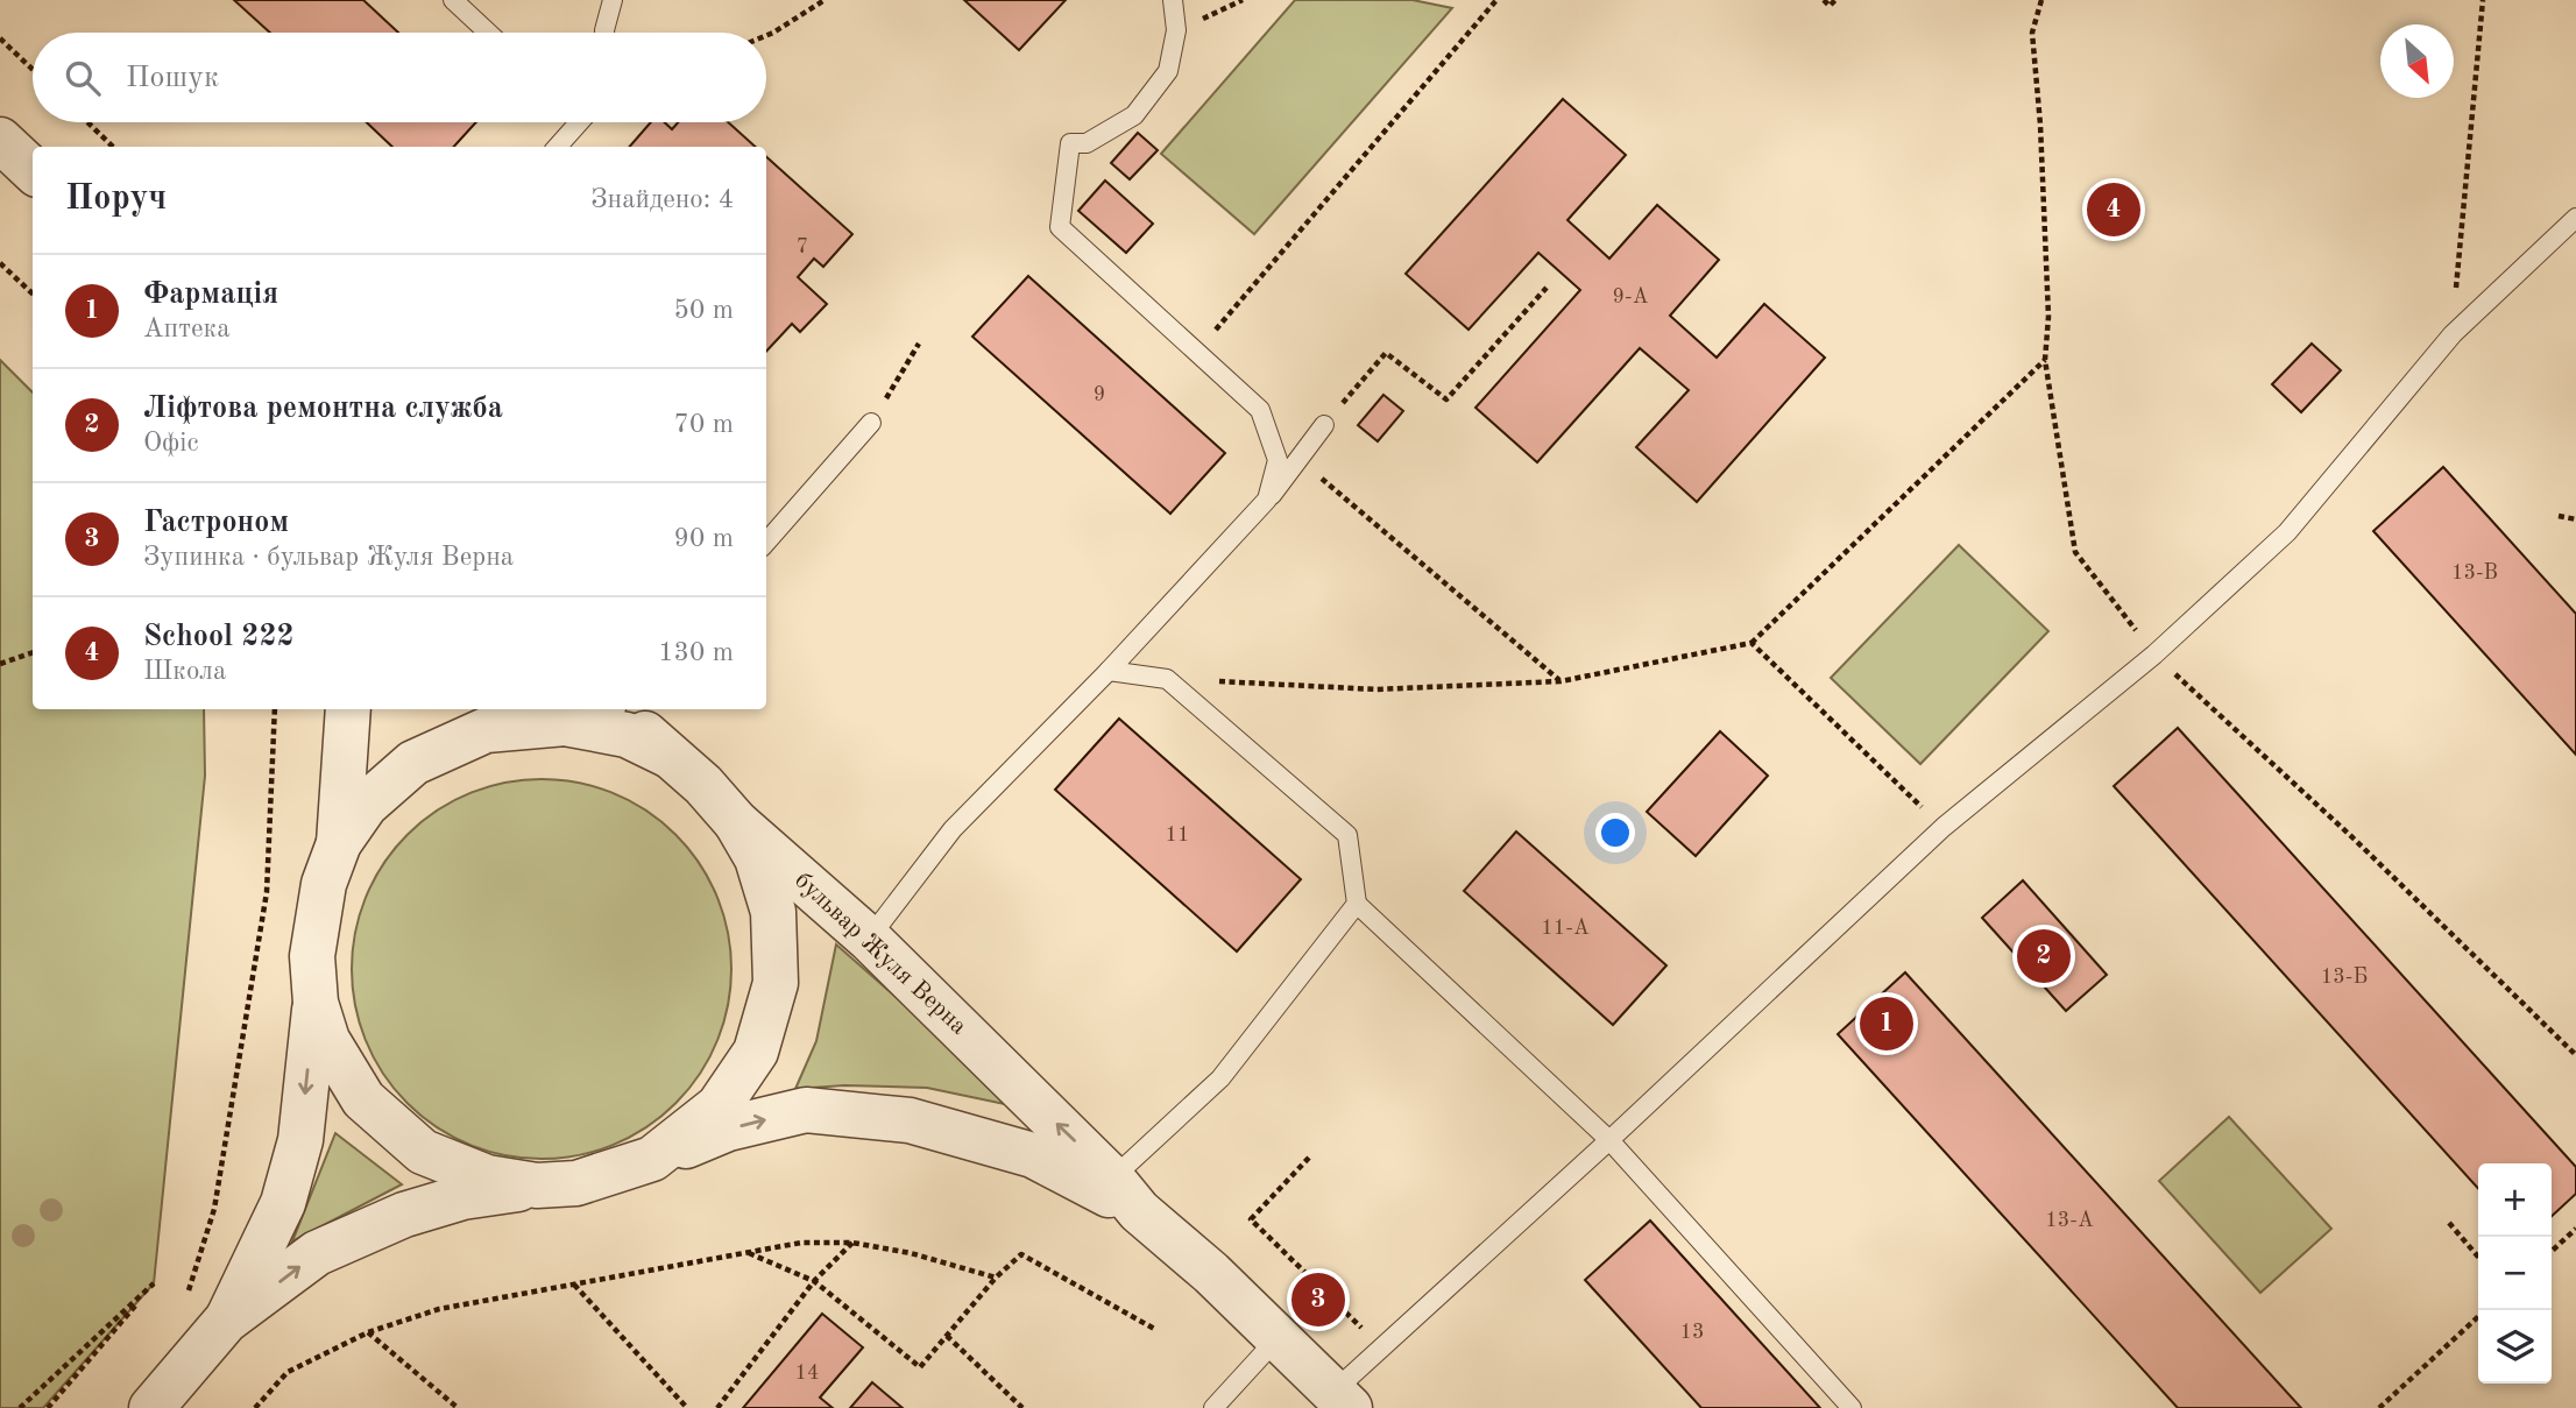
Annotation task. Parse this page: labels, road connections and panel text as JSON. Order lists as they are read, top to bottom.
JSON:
{
  "streets": {
    "street": ["бульвар Жуля Верна"]
  },
  "house_numbers": [
    "7",
    "9-А",
    "9",
    "13-В",
    "11",
    "11-А",
    "13-Б",
    "13-А",
    "13",
    "14"
  ],
  "north": "bottom right",
  "page": {
    "search": "Пошук",
    "heading": ["Поруч", "Знайдено: 4"],
    "pins": [
      "4",
      "2",
      "1",
      "3"
    ],
    "list": [
      {
        "mark": "1",
        "name": "Фармація",
        "note": "Аптека",
        "value": "50 m"
      },
      {
        "mark": "2",
        "name": "Ліфтова ремонтна служба",
        "note": "Офіс",
        "value": "70 m"
      },
      {
        "mark": "3",
        "name": "Гастроном",
        "note": "Зупинка · бульвар Жуля Верна",
        "value": "90 m"
      },
      {
        "mark": "4",
        "name": "School 222",
        "note": "Школа",
        "value": "130 m"
      }
    ],
    "map_buttons": ["+", "−"]
  }
}
